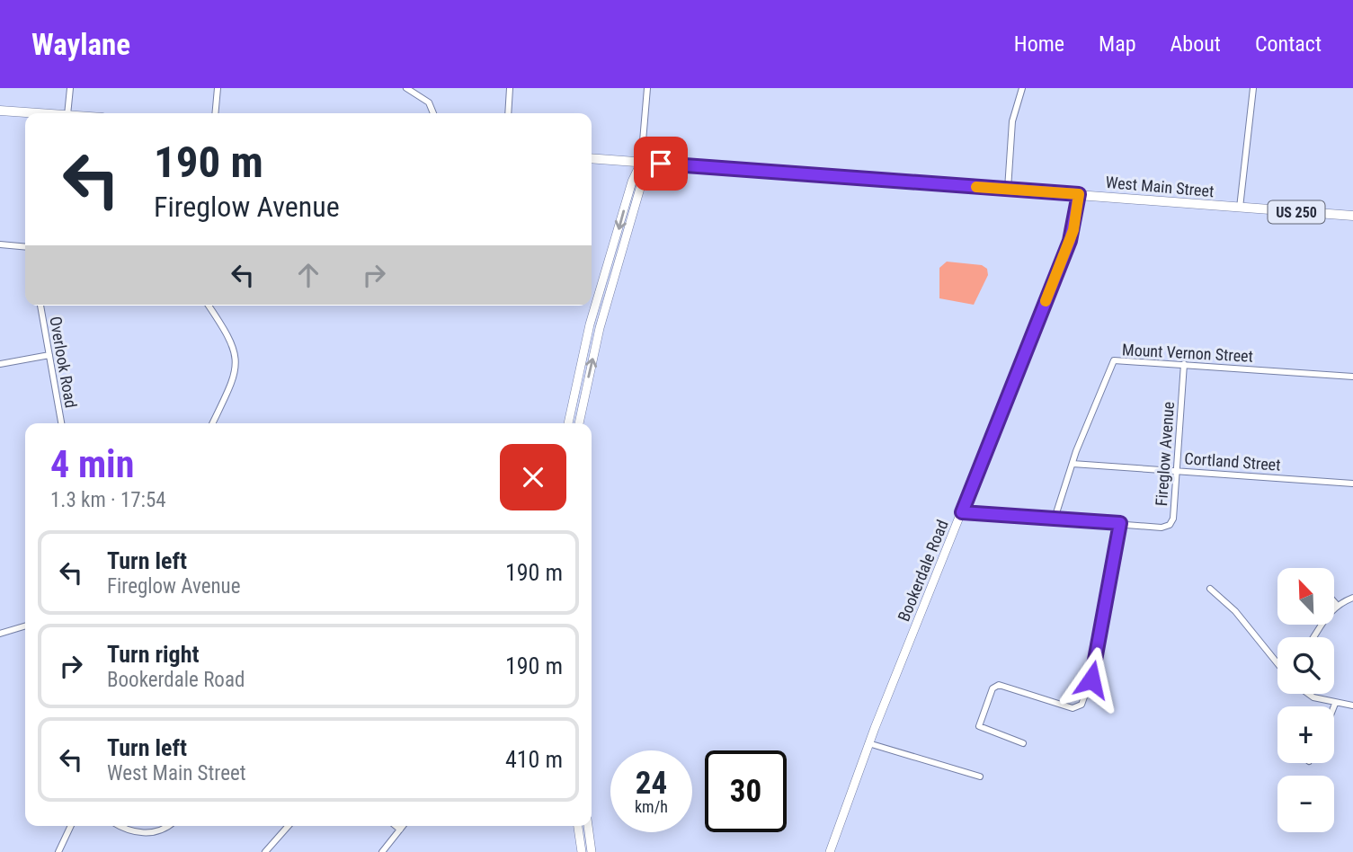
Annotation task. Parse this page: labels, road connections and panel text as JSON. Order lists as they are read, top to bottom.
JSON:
{
  "streets": {
    "main road": ["West Main Street", "US 250"],
    "street": [
      "Mount Vernon Street",
      "Overlook Road",
      "Fireglow Avenue",
      "Cortland Street",
      "Bookerdale Road"
    ]
  },
  "crossings": [
    ["West Main Street", "Bookerdale Road"],
    ["Mount Vernon Street", "Fireglow Avenue"],
    ["Mount Vernon Street", "Cortland Street"],
    ["Fireglow Avenue", "Cortland Street"],
    ["Fireglow Avenue", "Bookerdale Road"]
  ],
  "north": "top left",
  "page": {
    "header": "Waylane",
    "nav": [
      "Home",
      "Map",
      "About",
      "Contact"
    ],
    "turn": ["190 m", "Fireglow Avenue"],
    "heading": ["4 min", "1.3 km · 17:54"],
    "list": [
      {
        "name": "Turn left",
        "note": "Fireglow Avenue",
        "value": "190 m"
      },
      {
        "name": "Turn right",
        "note": "Bookerdale Road",
        "value": "190 m"
      },
      {
        "name": "Turn left",
        "note": "West Main Street",
        "value": "410 m"
      }
    ],
    "map_buttons": ["+", "−"],
    "speed": "24 km/h",
    "limit": "30"
  }
}
